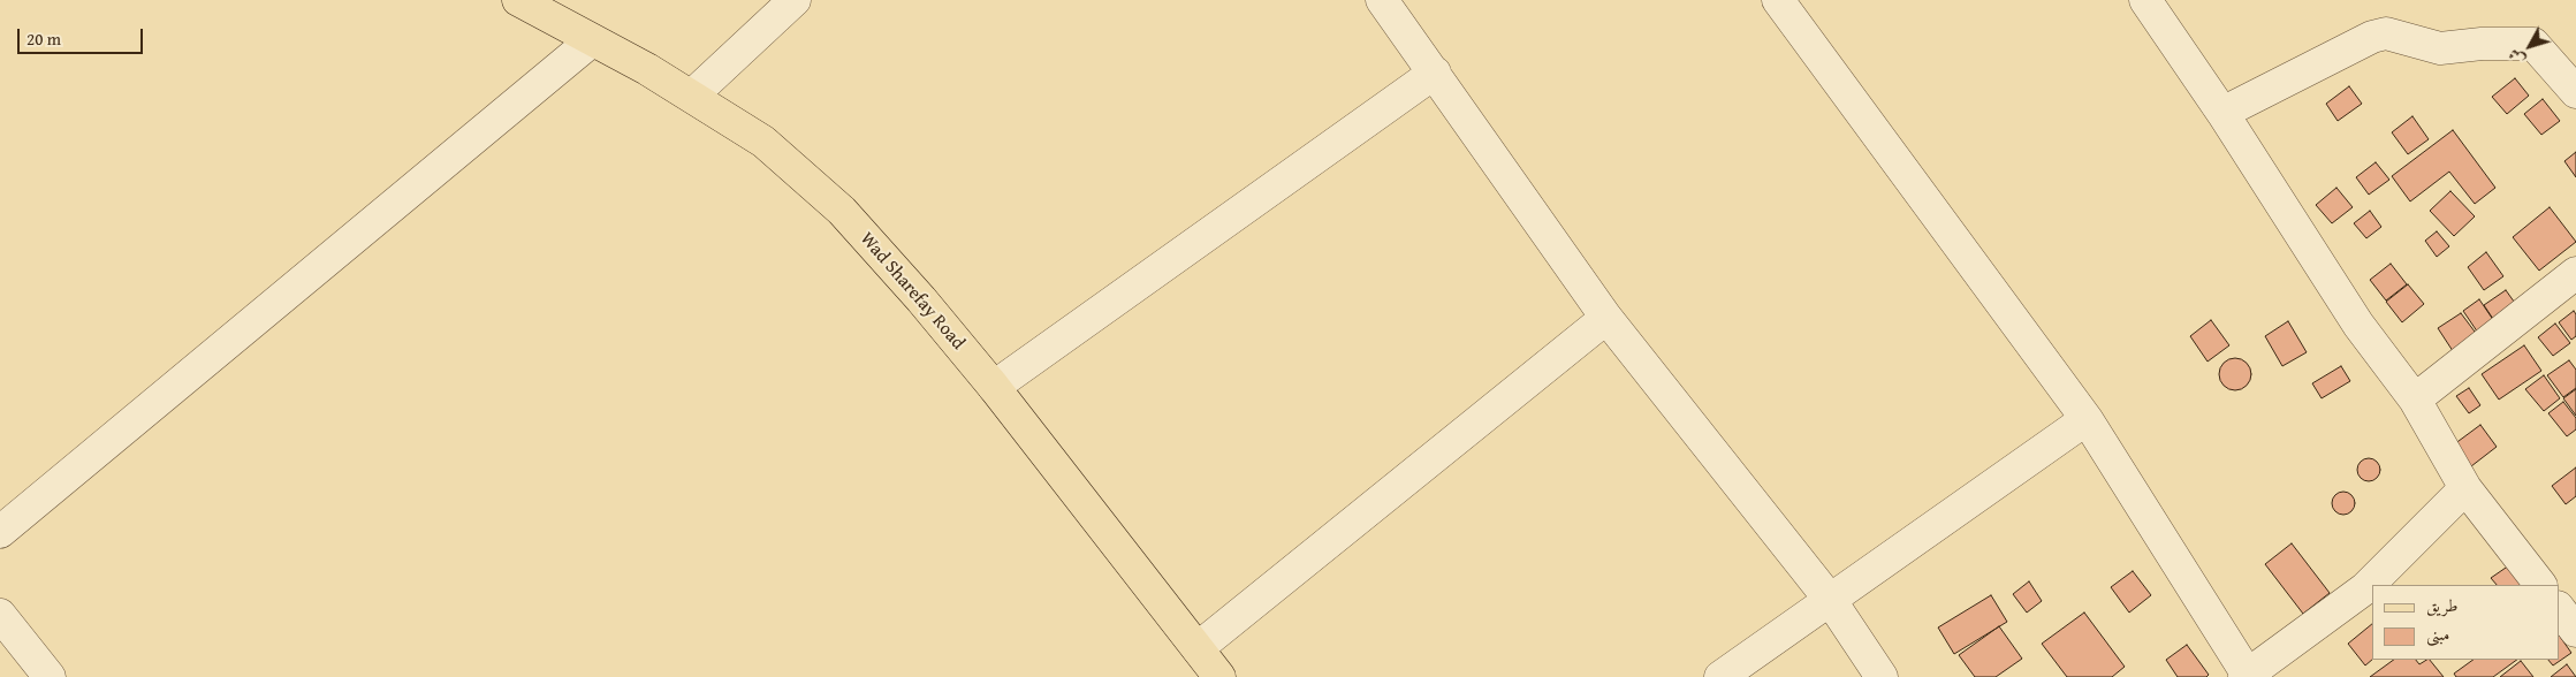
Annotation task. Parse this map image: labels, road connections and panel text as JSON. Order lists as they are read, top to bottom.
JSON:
{
  "streets": {
    "main road": ["Wad Sharefay Road"]
  },
  "legend": ["طريق", "مبنى"],
  "scale_bar": "20 m",
  "north": "bottom left"
}
